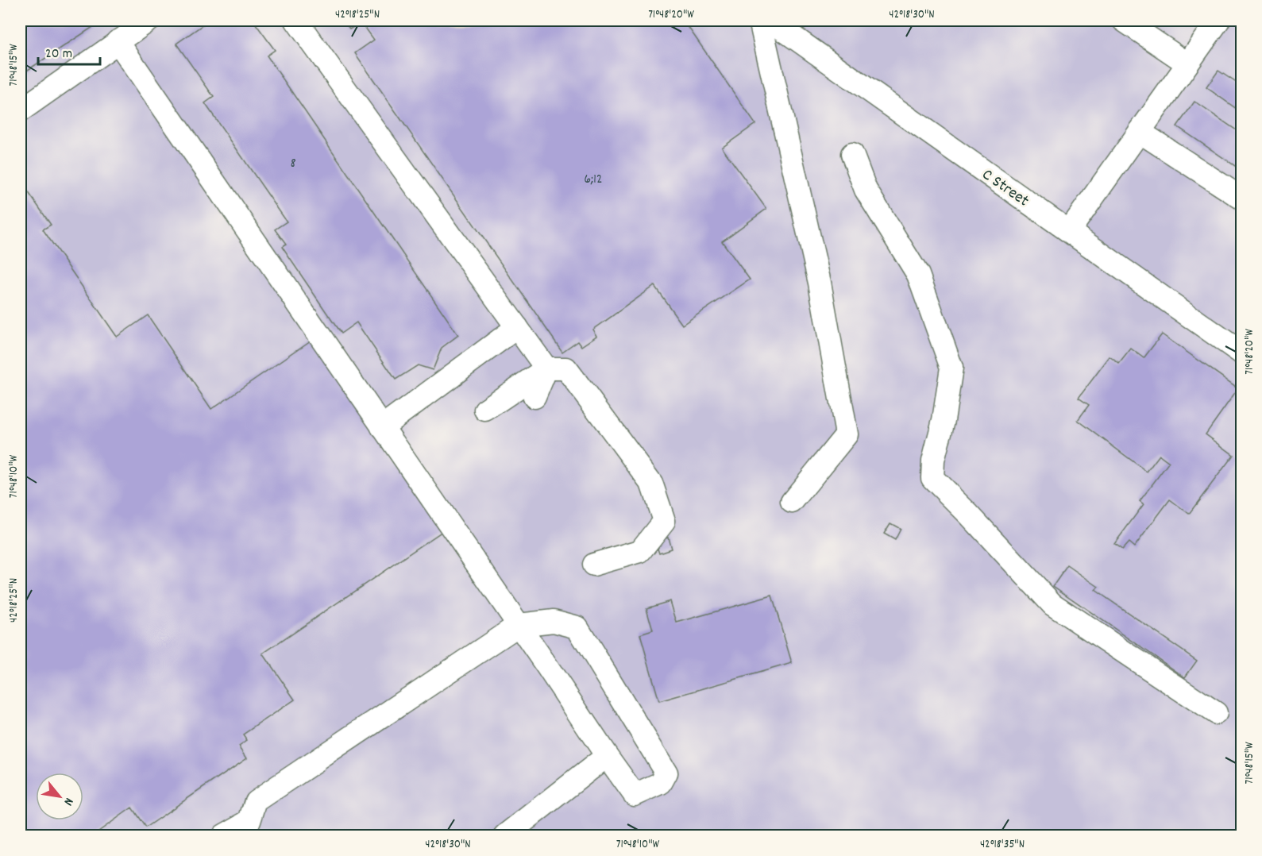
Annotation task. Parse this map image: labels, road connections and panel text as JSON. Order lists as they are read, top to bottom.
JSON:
{
  "streets": {
    "street": ["C Street"]
  },
  "house_numbers": ["8", "6;12"],
  "scale_bar": "20 m",
  "north": "bottom right",
  "coordinates": [
    "42°18'25\"N",
    "71°48'20\"W",
    "42°18'30\"N",
    "71°48'15\"W",
    "71°48'10\"W",
    "42°18'35\"N"
  ]
}
